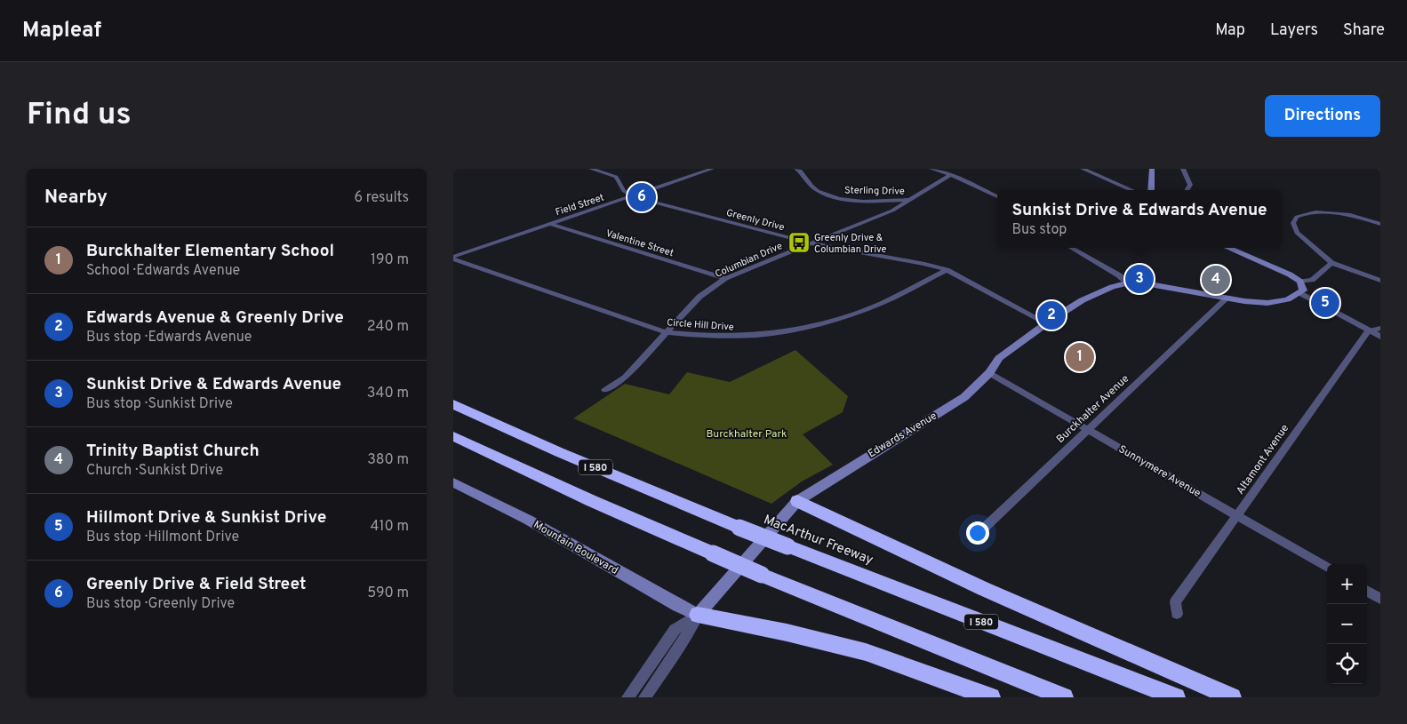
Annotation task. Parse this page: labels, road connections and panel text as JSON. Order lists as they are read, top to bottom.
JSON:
{
  "streets": {
    "highway": ["I 580", "MacArthur Freeway"],
    "main road": ["Edwards Avenue", "Mountain Boulevard"],
    "street": [
      "Sterling Drive",
      "Field Street",
      "Greenly Drive",
      "Valentine Street",
      "Columbian Drive",
      "Circle Hill Drive",
      "Burckhalter Avenue",
      "Altamont Avenue",
      "Sunnymere Avenue"
    ]
  },
  "crossings": [
    ["Sterling Drive", "Columbian Drive"],
    ["Field Street", "Greenly Drive"],
    ["Field Street", "Valentine Street"],
    ["Field Street", "Circle Hill Drive"],
    ["Greenly Drive", "Columbian Drive"],
    ["Greenly Drive", "Circle Hill Drive"],
    ["Greenly Drive", "Edwards Avenue"],
    ["Valentine Street", "Columbian Drive"],
    ["Columbian Drive", "Circle Hill Drive"],
    ["Burckhalter Avenue", "Sunnymere Avenue"],
    ["Edwards Avenue", "Sunnymere Avenue"],
    ["Edwards Avenue", "Mountain Boulevard"],
    ["Altamont Avenue", "Sunnymere Avenue"]
  ],
  "parks": ["Burckhalter Park"],
  "places": {
    "bus stop": ["Greenly Drive & Columbian Drive"]
  },
  "page": {
    "header": "Mapleaf",
    "nav": ["Map", "Layers", "Share"],
    "buttons": "Directions",
    "title": "Find us",
    "heading": ["Nearby", "6 results"],
    "pins": [
      "6",
      "3",
      "4",
      "5",
      "2",
      "1"
    ],
    "popup": ["Sunkist Drive & Edwards Avenue", "Bus stop"],
    "list": [
      {
        "mark": "1",
        "name": "Burckhalter Elementary School",
        "note": "School · Edwards Avenue",
        "value": "190 m"
      },
      {
        "mark": "2",
        "name": "Edwards Avenue & Greenly Drive",
        "note": "Bus stop · Edwards Avenue",
        "value": "240 m"
      },
      {
        "mark": "3",
        "name": "Sunkist Drive & Edwards Avenue",
        "note": "Bus stop · Sunkist Drive",
        "value": "340 m"
      },
      {
        "mark": "4",
        "name": "Trinity Baptist Church",
        "note": "Church · Sunkist Drive",
        "value": "380 m"
      },
      {
        "mark": "5",
        "name": "Hillmont Drive & Sunkist Drive",
        "note": "Bus stop · Hillmont Drive",
        "value": "410 m"
      },
      {
        "mark": "6",
        "name": "Greenly Drive & Field Street",
        "note": "Bus stop · Greenly Drive",
        "value": "590 m"
      }
    ],
    "map_buttons": ["+", "−"]
  }
}
